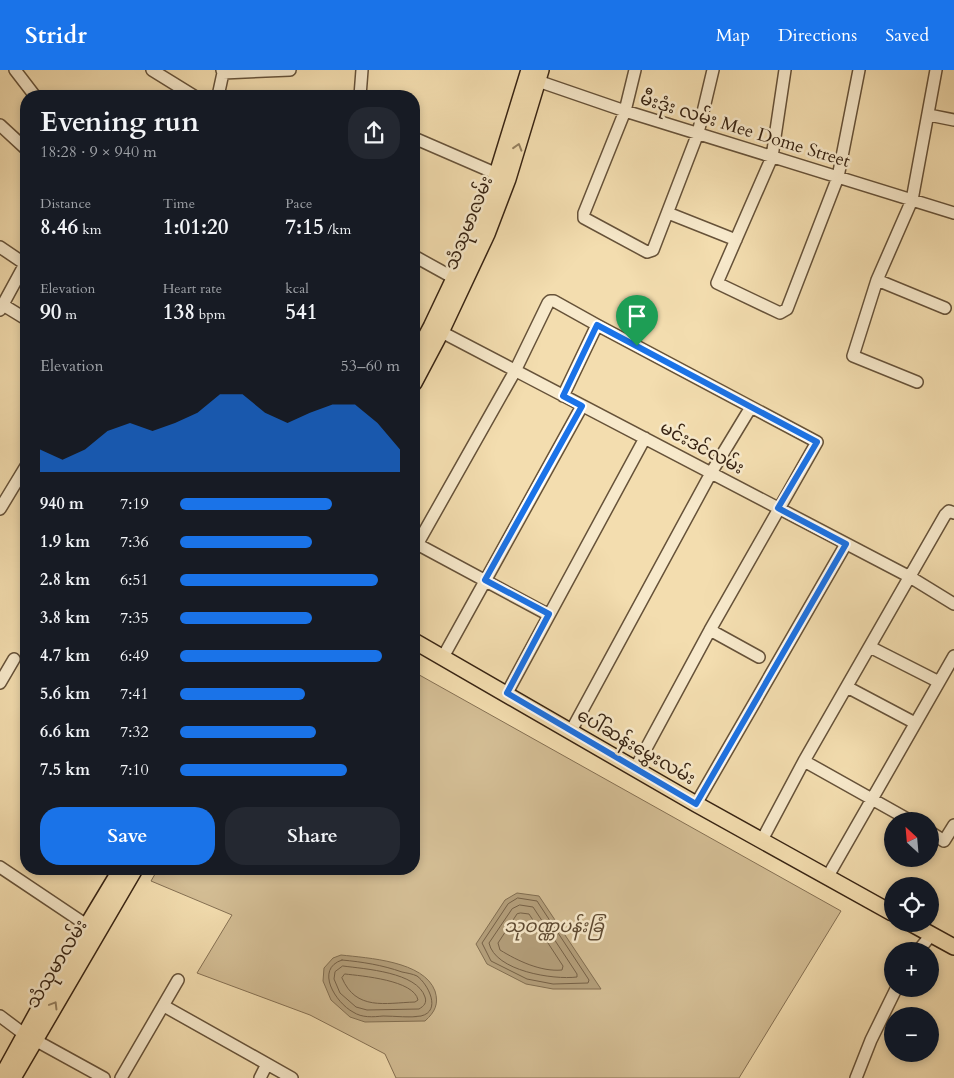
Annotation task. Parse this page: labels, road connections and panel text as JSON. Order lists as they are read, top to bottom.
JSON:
{
  "streets": {
    "main road": ["သံသုမာလမ်း", "ပေါ်ဆန်းမွှေးလမ်း"],
    "street": ["မီးဒုံး လမ်း Mee Dome Street", "မင်းဒင်လမ်း"]
  },
  "crossings": [
    ["မီးဒုံး လမ်း Mee Dome Street", "သံသုမာလမ်း"],
    ["သံသုမာလမ်း", "မင်းဒင်လမ်း"]
  ],
  "parks": ["သုဝဏ္ဏပန်းခြံ"],
  "north": "top left",
  "page": {
    "header": "Stridr",
    "nav": ["Map", "Directions", "Saved"],
    "heading": ["Evening run", "18:28 · 9 × 940 m"],
    "stats": [
      ["Distance", "8.46 km"],
      ["Time", "1:01:20"],
      ["Pace", "7:15 /km"],
      ["Elevation", "90 m"],
      ["Heart rate", "138 bpm"],
      ["kcal", "541"]
    ],
    "chart": ["Elevation", "53–60 m"],
    "list": [
      {
        "name": "940 m",
        "note": "7:19"
      },
      {
        "name": "1.9 km",
        "note": "7:36"
      },
      {
        "name": "2.8 km",
        "note": "6:51"
      },
      {
        "name": "3.8 km",
        "note": "7:35"
      },
      {
        "name": "4.7 km",
        "note": "6:49"
      },
      {
        "name": "5.6 km",
        "note": "7:41"
      },
      {
        "name": "6.6 km",
        "note": "7:32"
      },
      {
        "name": "7.5 km",
        "note": "7:10"
      }
    ],
    "buttons": ["Save", "Share"],
    "map_buttons": ["+", "−"]
  }
}
